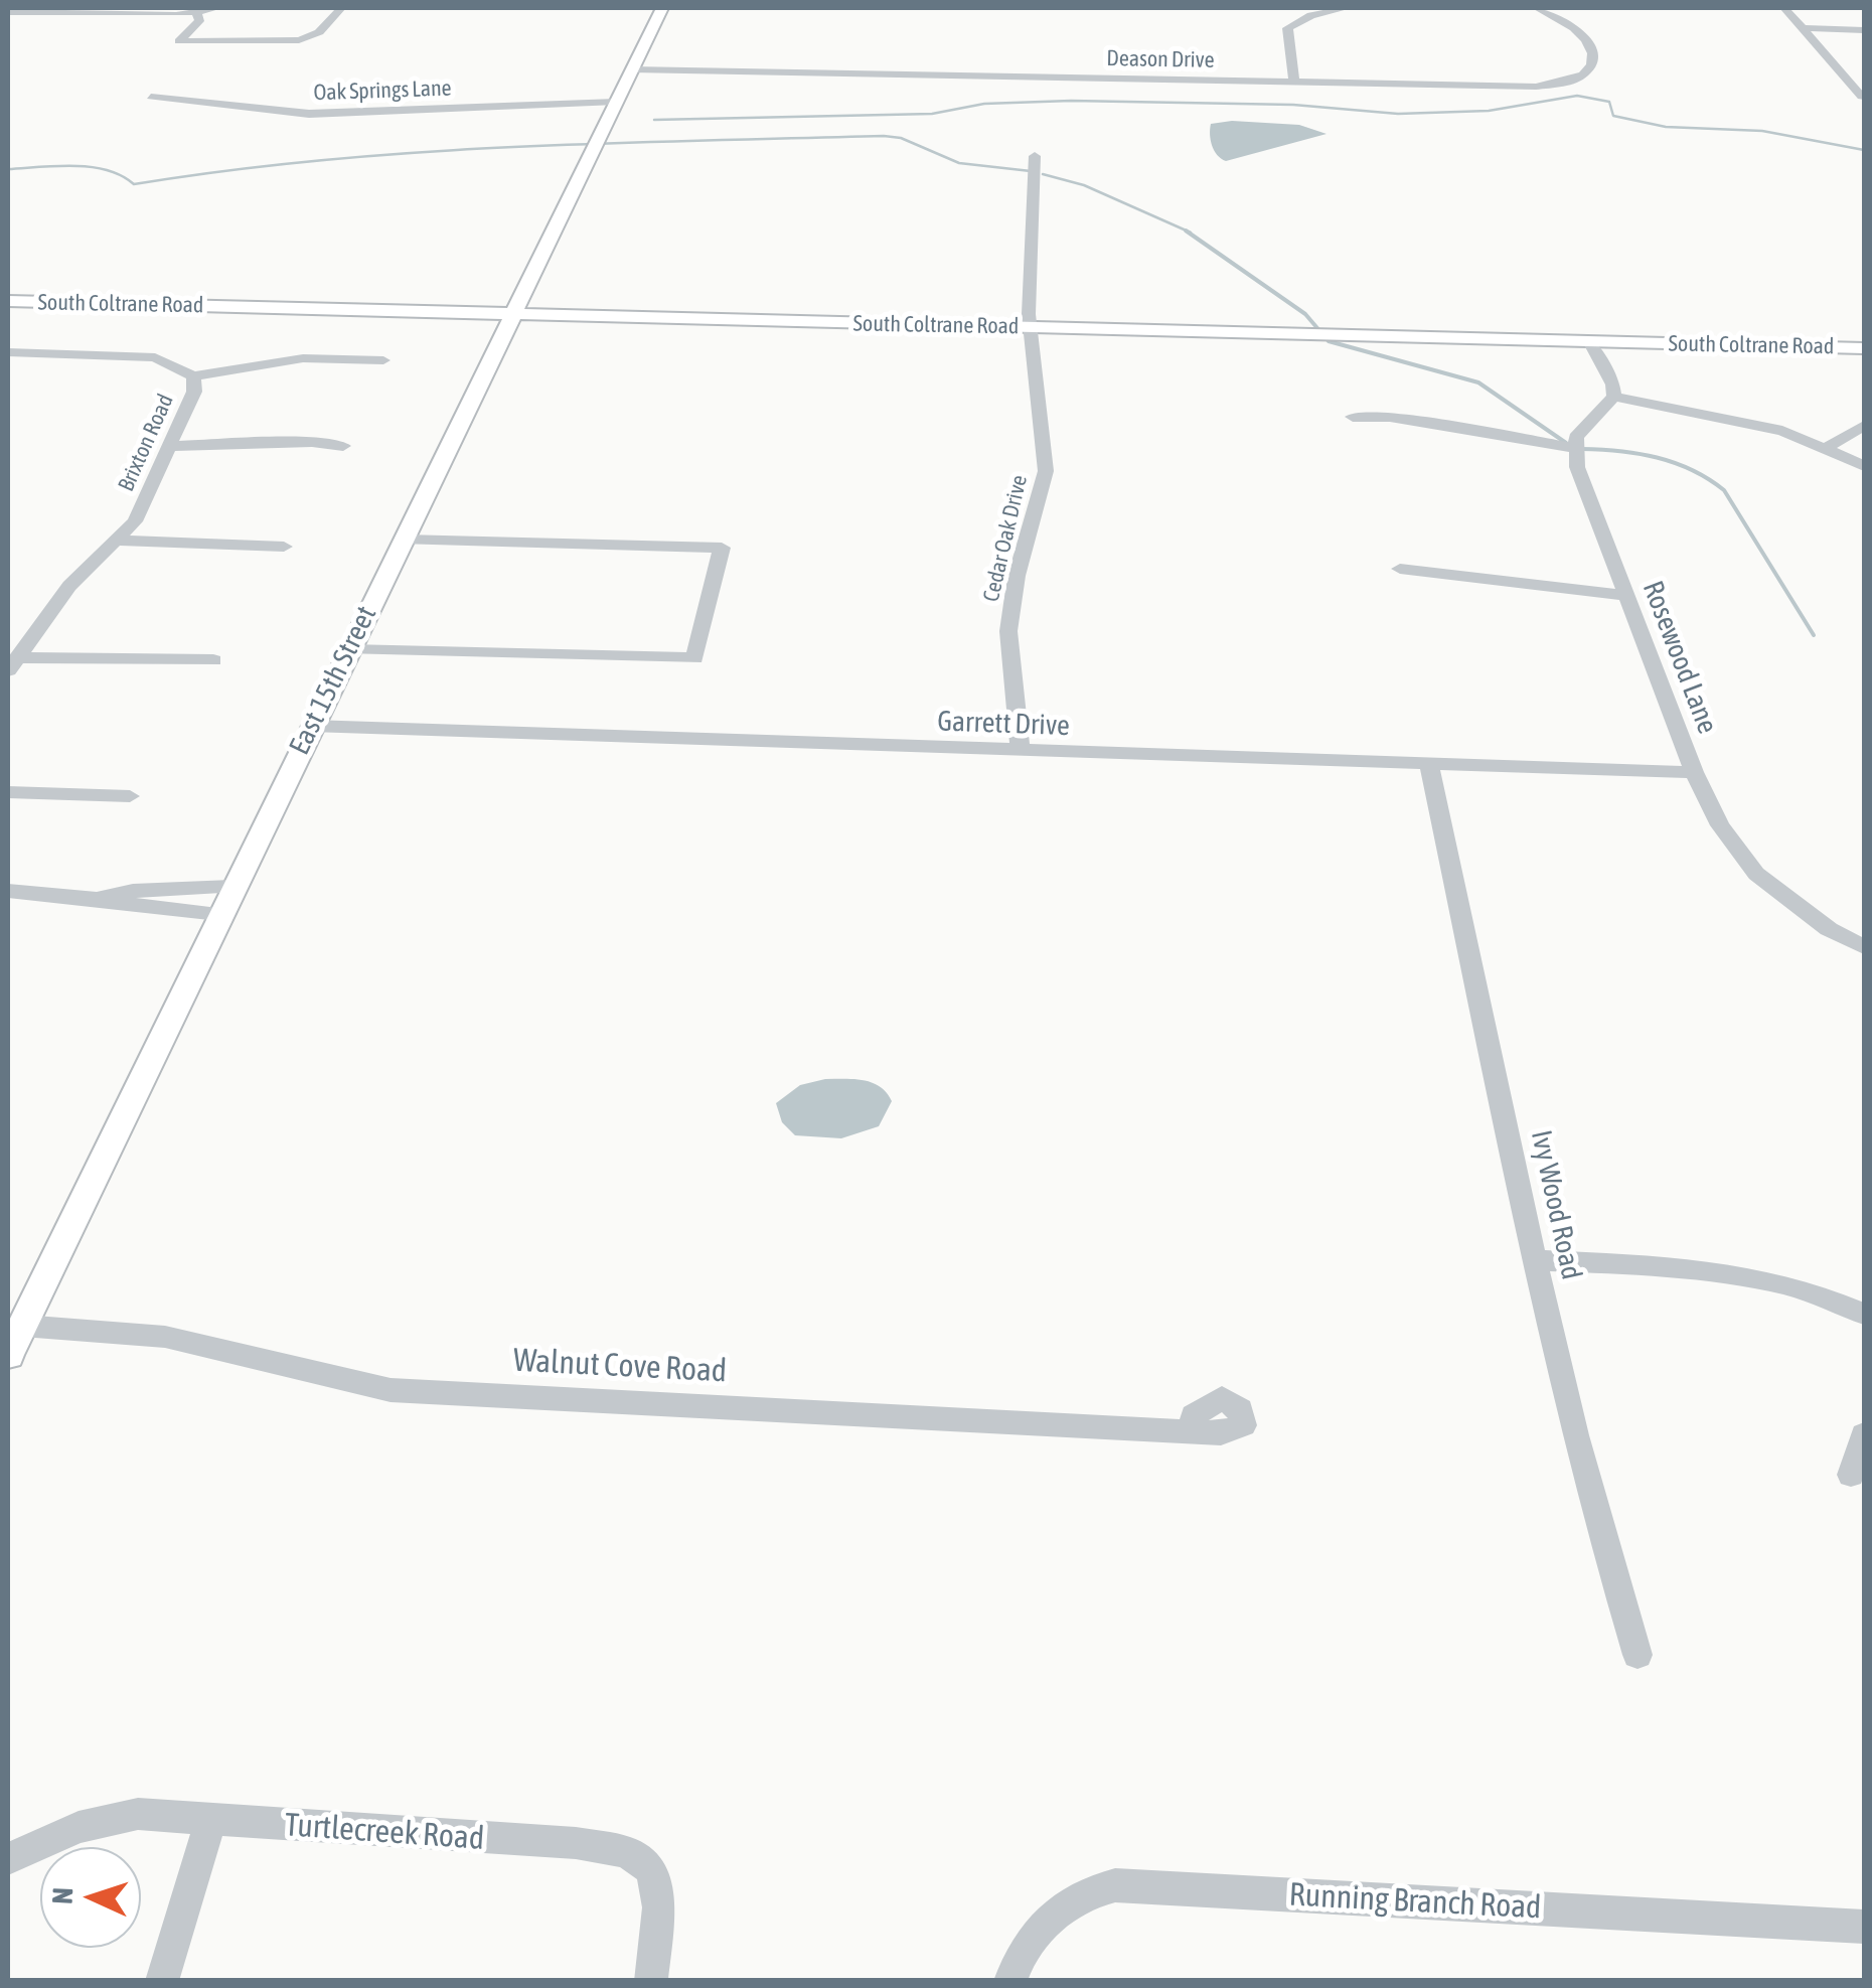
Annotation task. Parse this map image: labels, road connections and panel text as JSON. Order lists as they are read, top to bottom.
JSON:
{
  "streets": {
    "main road": ["South Coltrane Road", "East 15th Street"],
    "street": [
      "Deason Drive",
      "Oak Springs Lane",
      "Brixton Road",
      "Cedar Oak Drive",
      "Rosewood Lane",
      "Garrett Drive",
      "Ivy Wood Road",
      "Walnut Cove Road",
      "Turtlecreek Road",
      "Running Branch Road"
    ]
  },
  "crossings": [
    ["Deason Drive", "East 15th Street"],
    ["Oak Springs Lane", "East 15th Street"],
    ["South Coltrane Road", "Cedar Oak Drive"],
    ["South Coltrane Road", "East 15th Street"],
    ["Cedar Oak Drive", "Garrett Drive"],
    ["Rosewood Lane", "Garrett Drive"],
    ["East 15th Street", "Garrett Drive"],
    ["East 15th Street", "Walnut Cove Road"],
    ["Garrett Drive", "Ivy Wood Road"]
  ],
  "north": "left"
}
